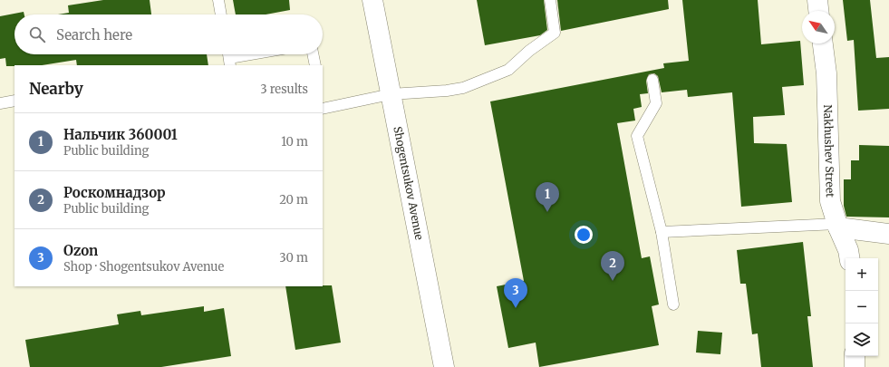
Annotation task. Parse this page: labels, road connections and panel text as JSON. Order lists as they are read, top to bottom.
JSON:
{
  "streets": {
    "main road": ["Nakhushev Street", "Shogentsukov Avenue"]
  },
  "north": "top left",
  "page": {
    "search": "Search here",
    "heading": ["Nearby", "3 results"],
    "list": [
      {
        "mark": "1",
        "name": "Нальчик 360001",
        "note": "Public building",
        "value": "10 m"
      },
      {
        "mark": "2",
        "name": "Роскомнадзор",
        "note": "Public building",
        "value": "20 m"
      },
      {
        "mark": "3",
        "name": "Ozon",
        "note": "Shop · Shogentsukov Avenue",
        "value": "30 m"
      }
    ],
    "pins": ["1", "2", "3"],
    "map_buttons": ["+", "−"]
  }
}
